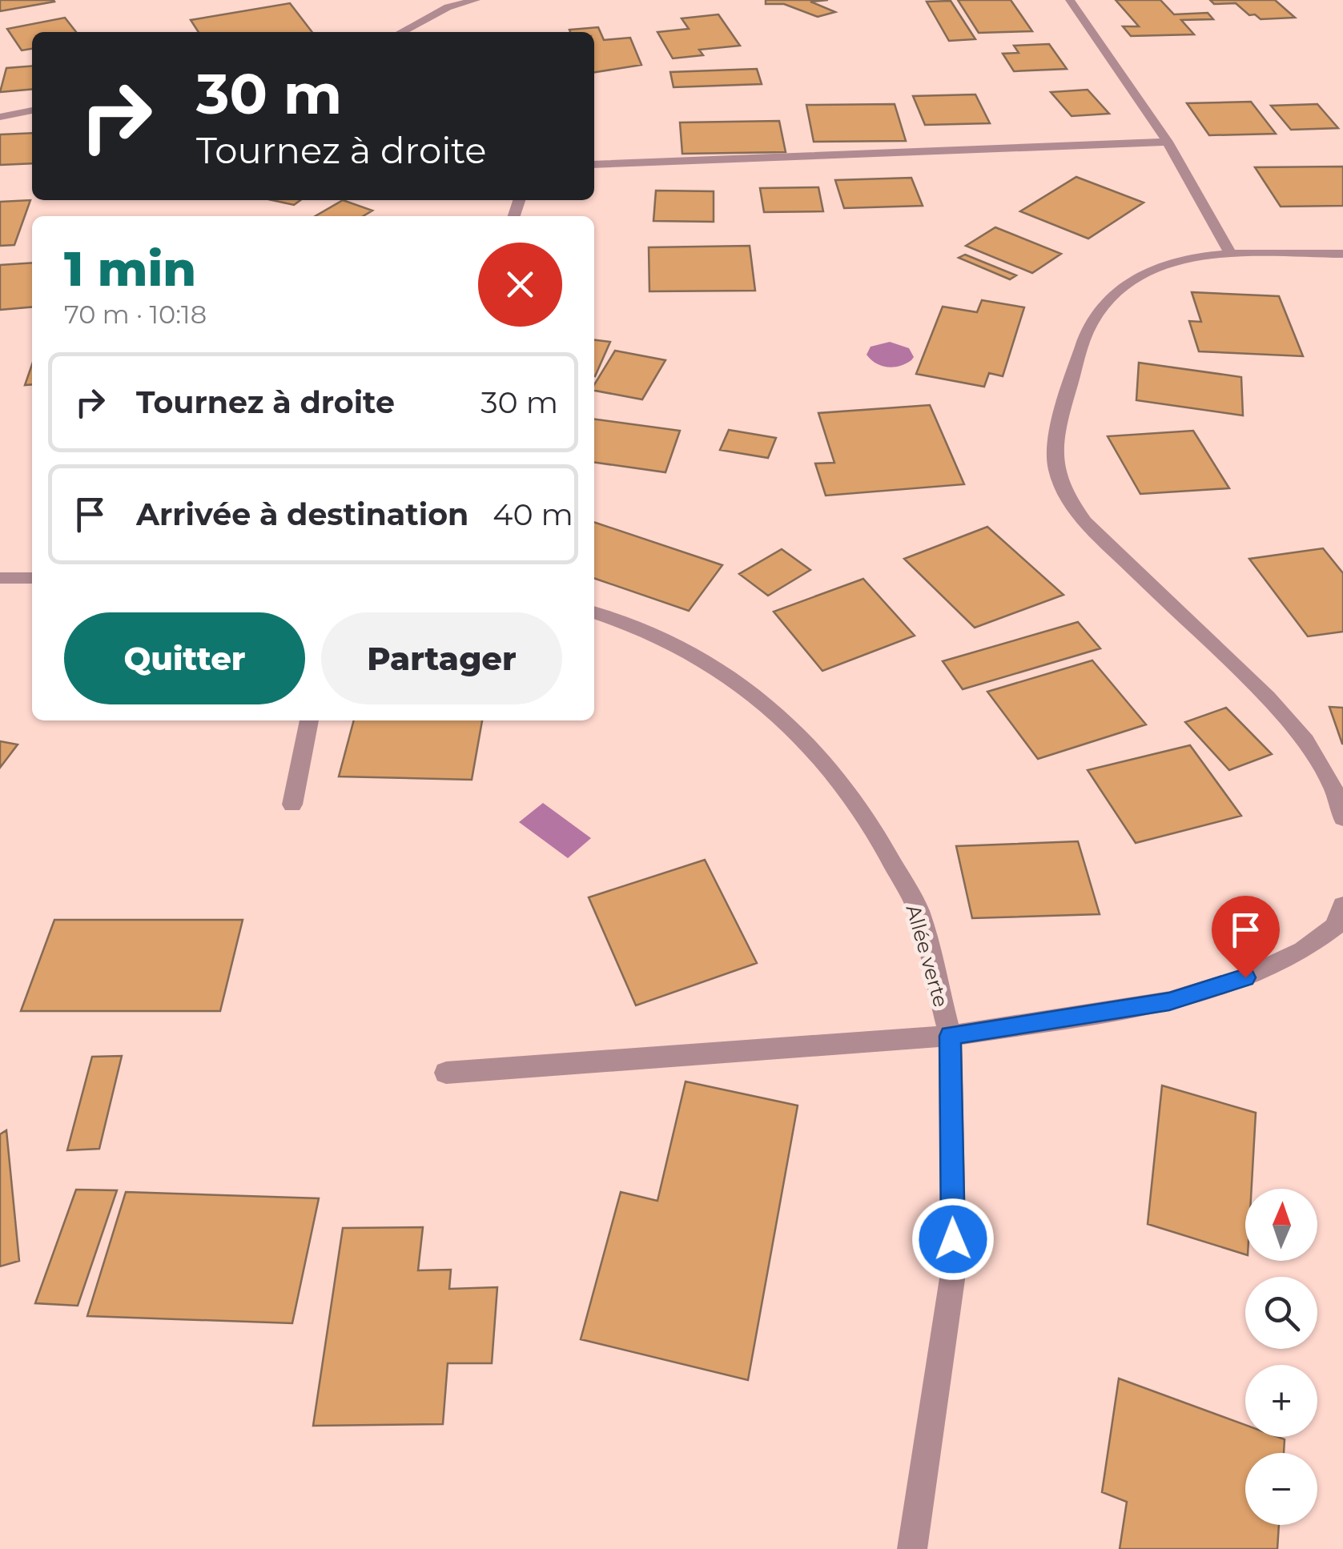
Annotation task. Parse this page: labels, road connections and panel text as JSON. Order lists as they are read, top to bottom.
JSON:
{
  "streets": {
    "street": ["Allée verte"]
  },
  "north": "top",
  "page": {
    "turn": ["30 m", "Tournez à droite"],
    "heading": ["1 min", "70 m · 10:18"],
    "list": [
      {
        "name": "Tournez à droite",
        "value": "30 m"
      },
      {
        "name": "Arrivée à destination",
        "value": "40 m"
      }
    ],
    "buttons": ["Quitter", "Partager"],
    "map_buttons": ["+", "−"]
  }
}
